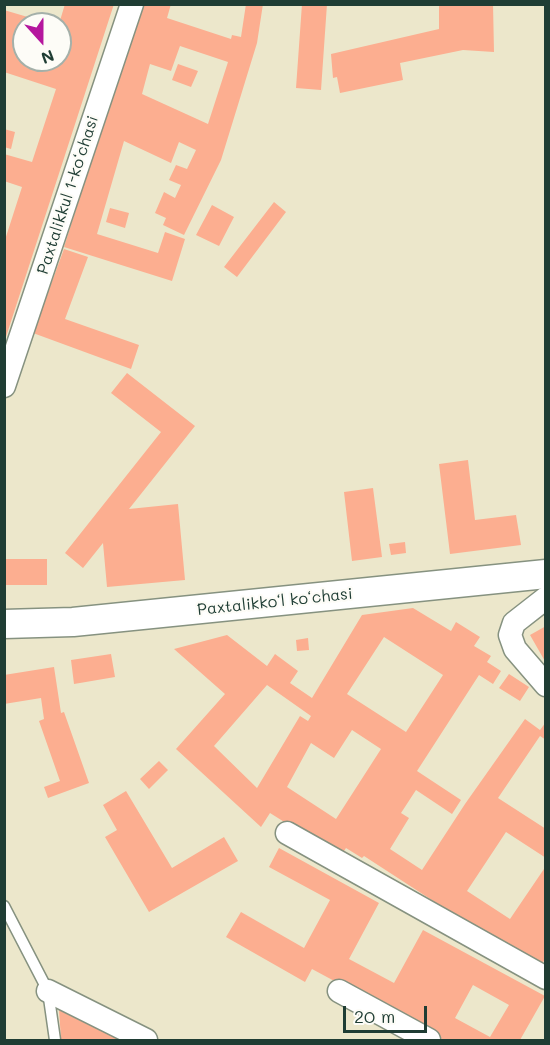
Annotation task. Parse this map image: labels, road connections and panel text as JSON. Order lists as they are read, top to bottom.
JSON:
{
  "streets": {
    "street": ["Paxtalikkul 1-koʻchasi", "Paxtalikkoʻl koʻchasi"]
  },
  "scale_bar": "20 m",
  "north": "bottom"
}
